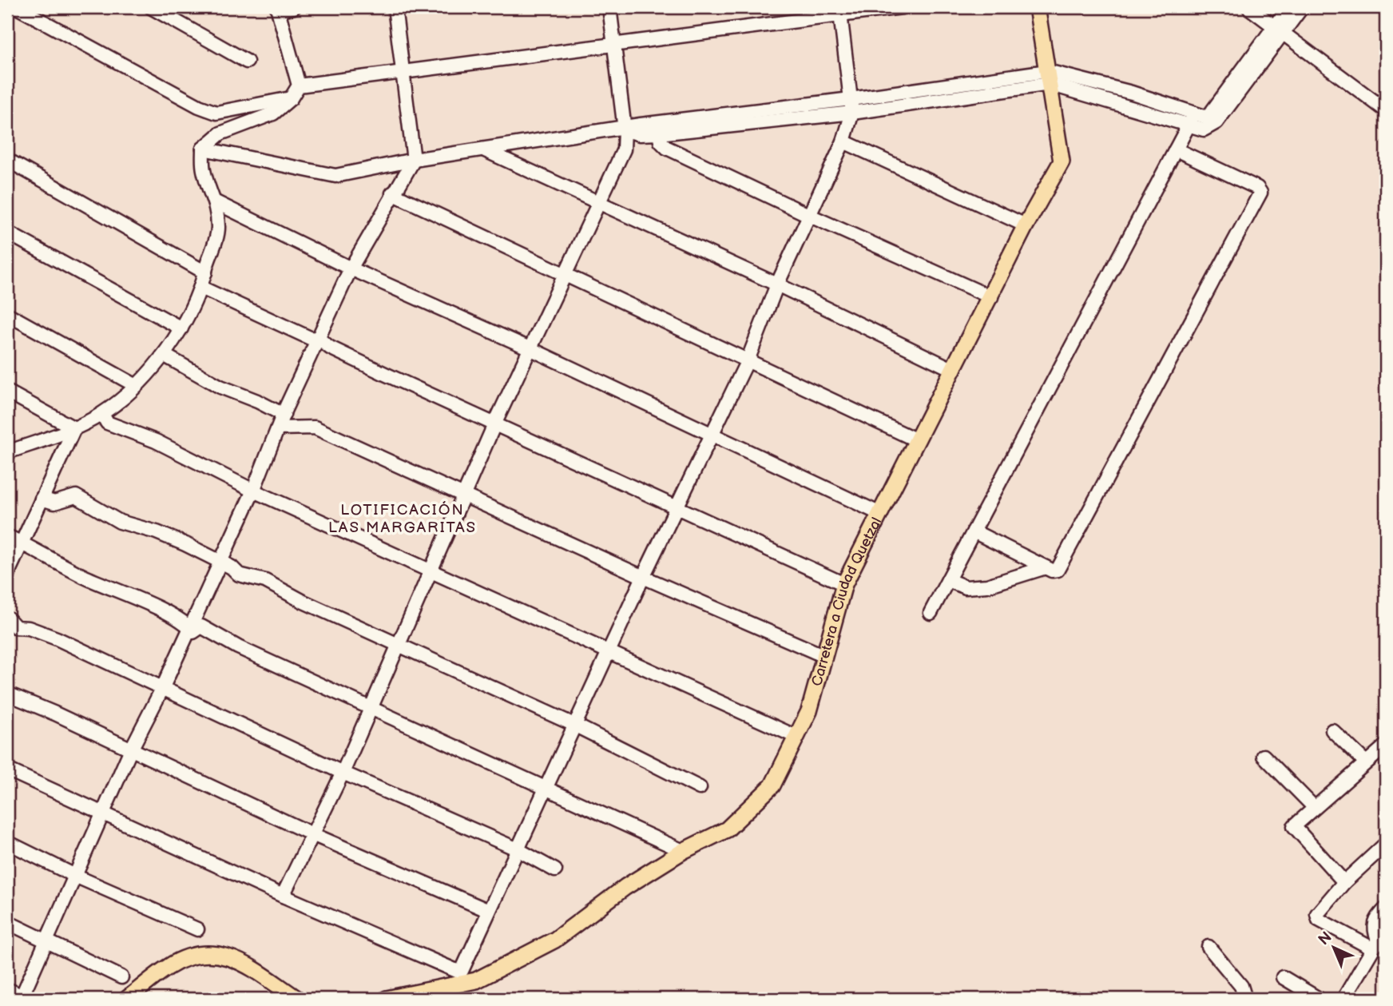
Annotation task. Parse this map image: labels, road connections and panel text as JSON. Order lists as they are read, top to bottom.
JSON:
{
  "streets": {
    "main road": ["Carretera a Ciudad Quetzal"]
  },
  "districts": ["LOTIFICACIÓN LAS MARGARITAS"],
  "north": "top left"
}
